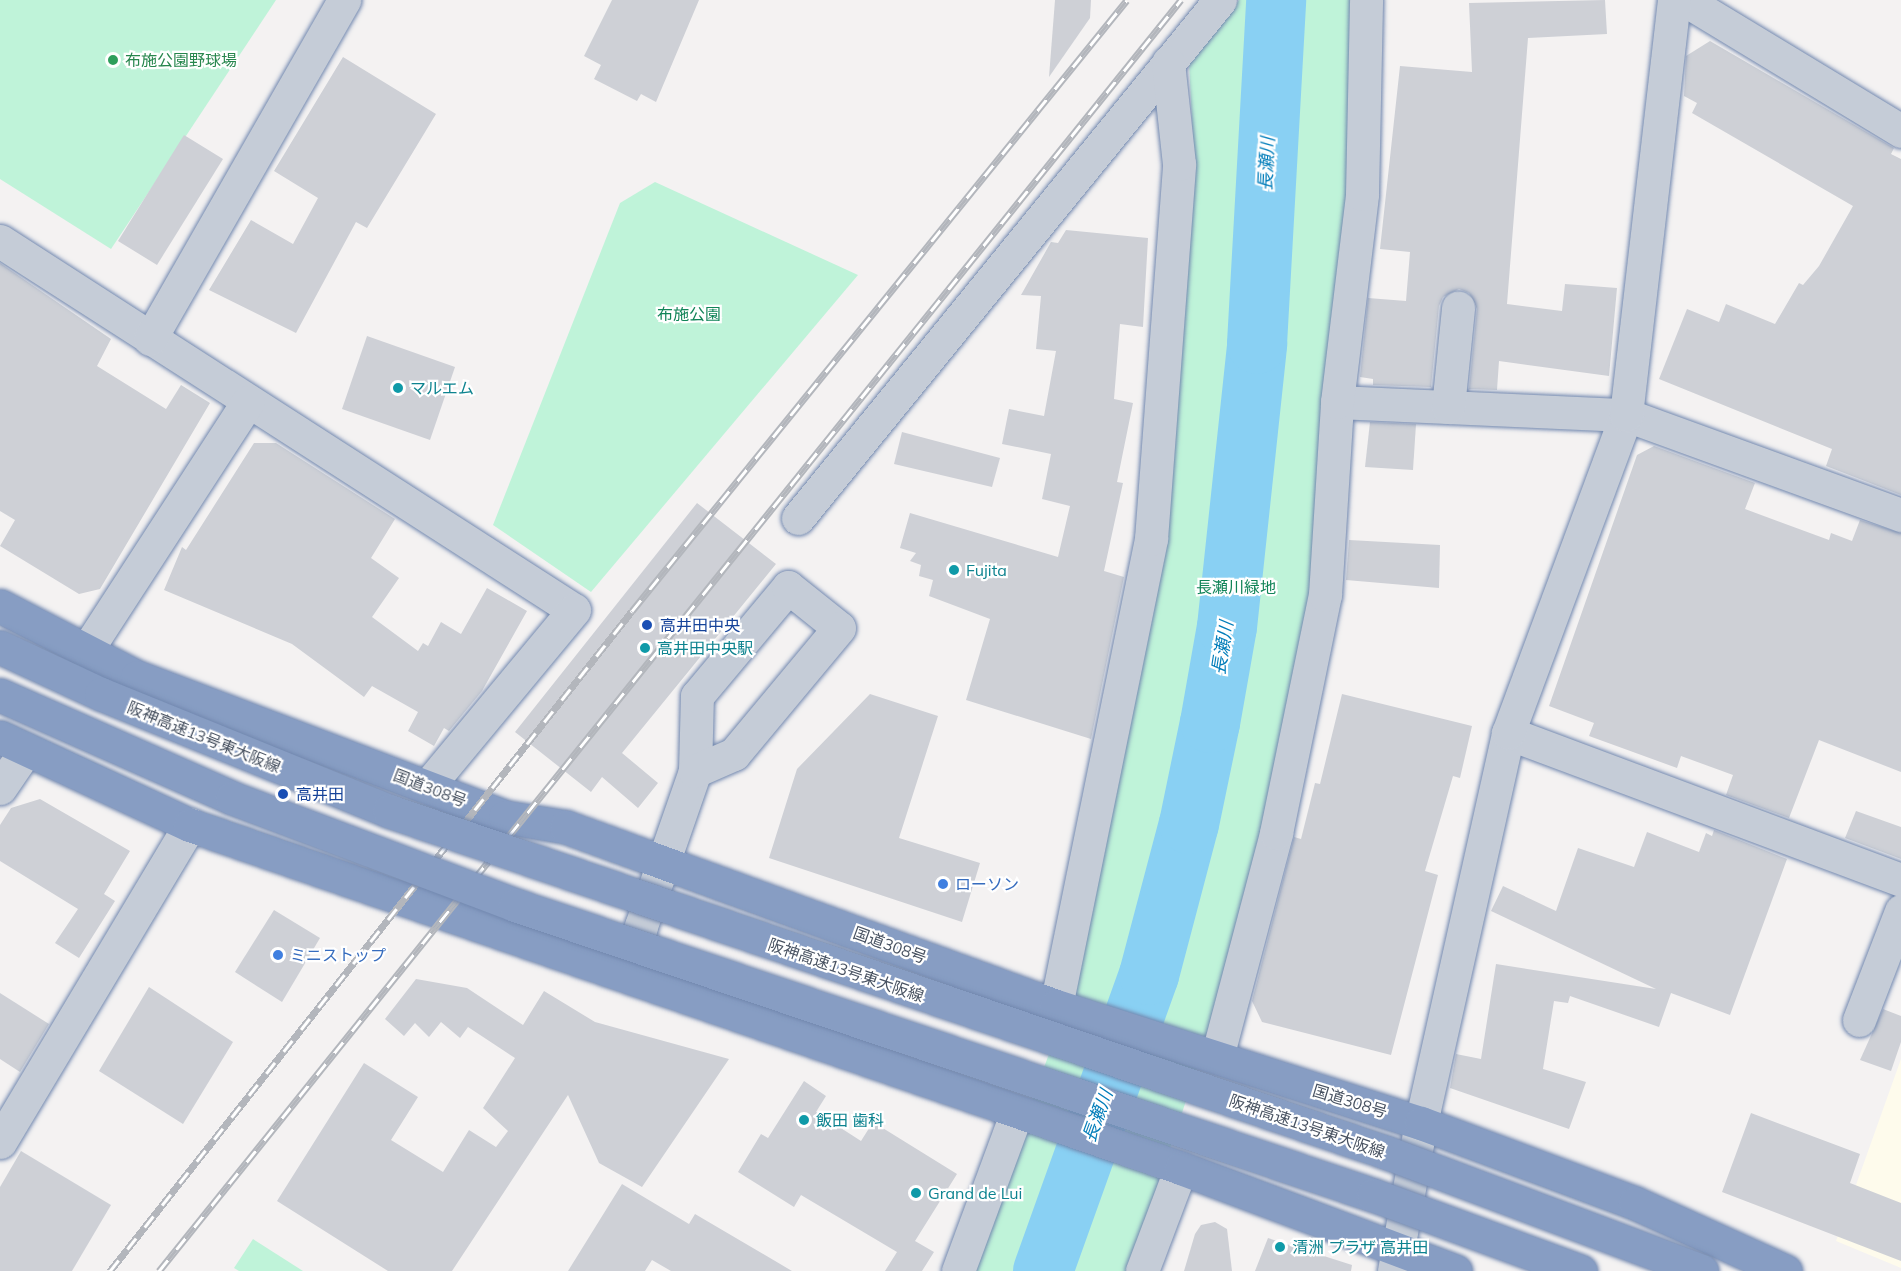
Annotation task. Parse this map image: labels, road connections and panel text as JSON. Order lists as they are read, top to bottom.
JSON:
{
  "streets": {
    "highway": ["阪神高速13号東大阪線", "国道308号"]
  },
  "water": ["長瀬川"],
  "parks": ["布施公園", "長瀬川緑地"],
  "places": [
    "布施公園野球場",
    "マルエム",
    "Fujita",
    "高井田中央",
    "高井田中央駅",
    "高井田",
    "ローソン",
    "ミニストップ",
    "飯田 歯科",
    "Grand de Lui",
    "清洲 プラザ 高井田"
  ]
}
